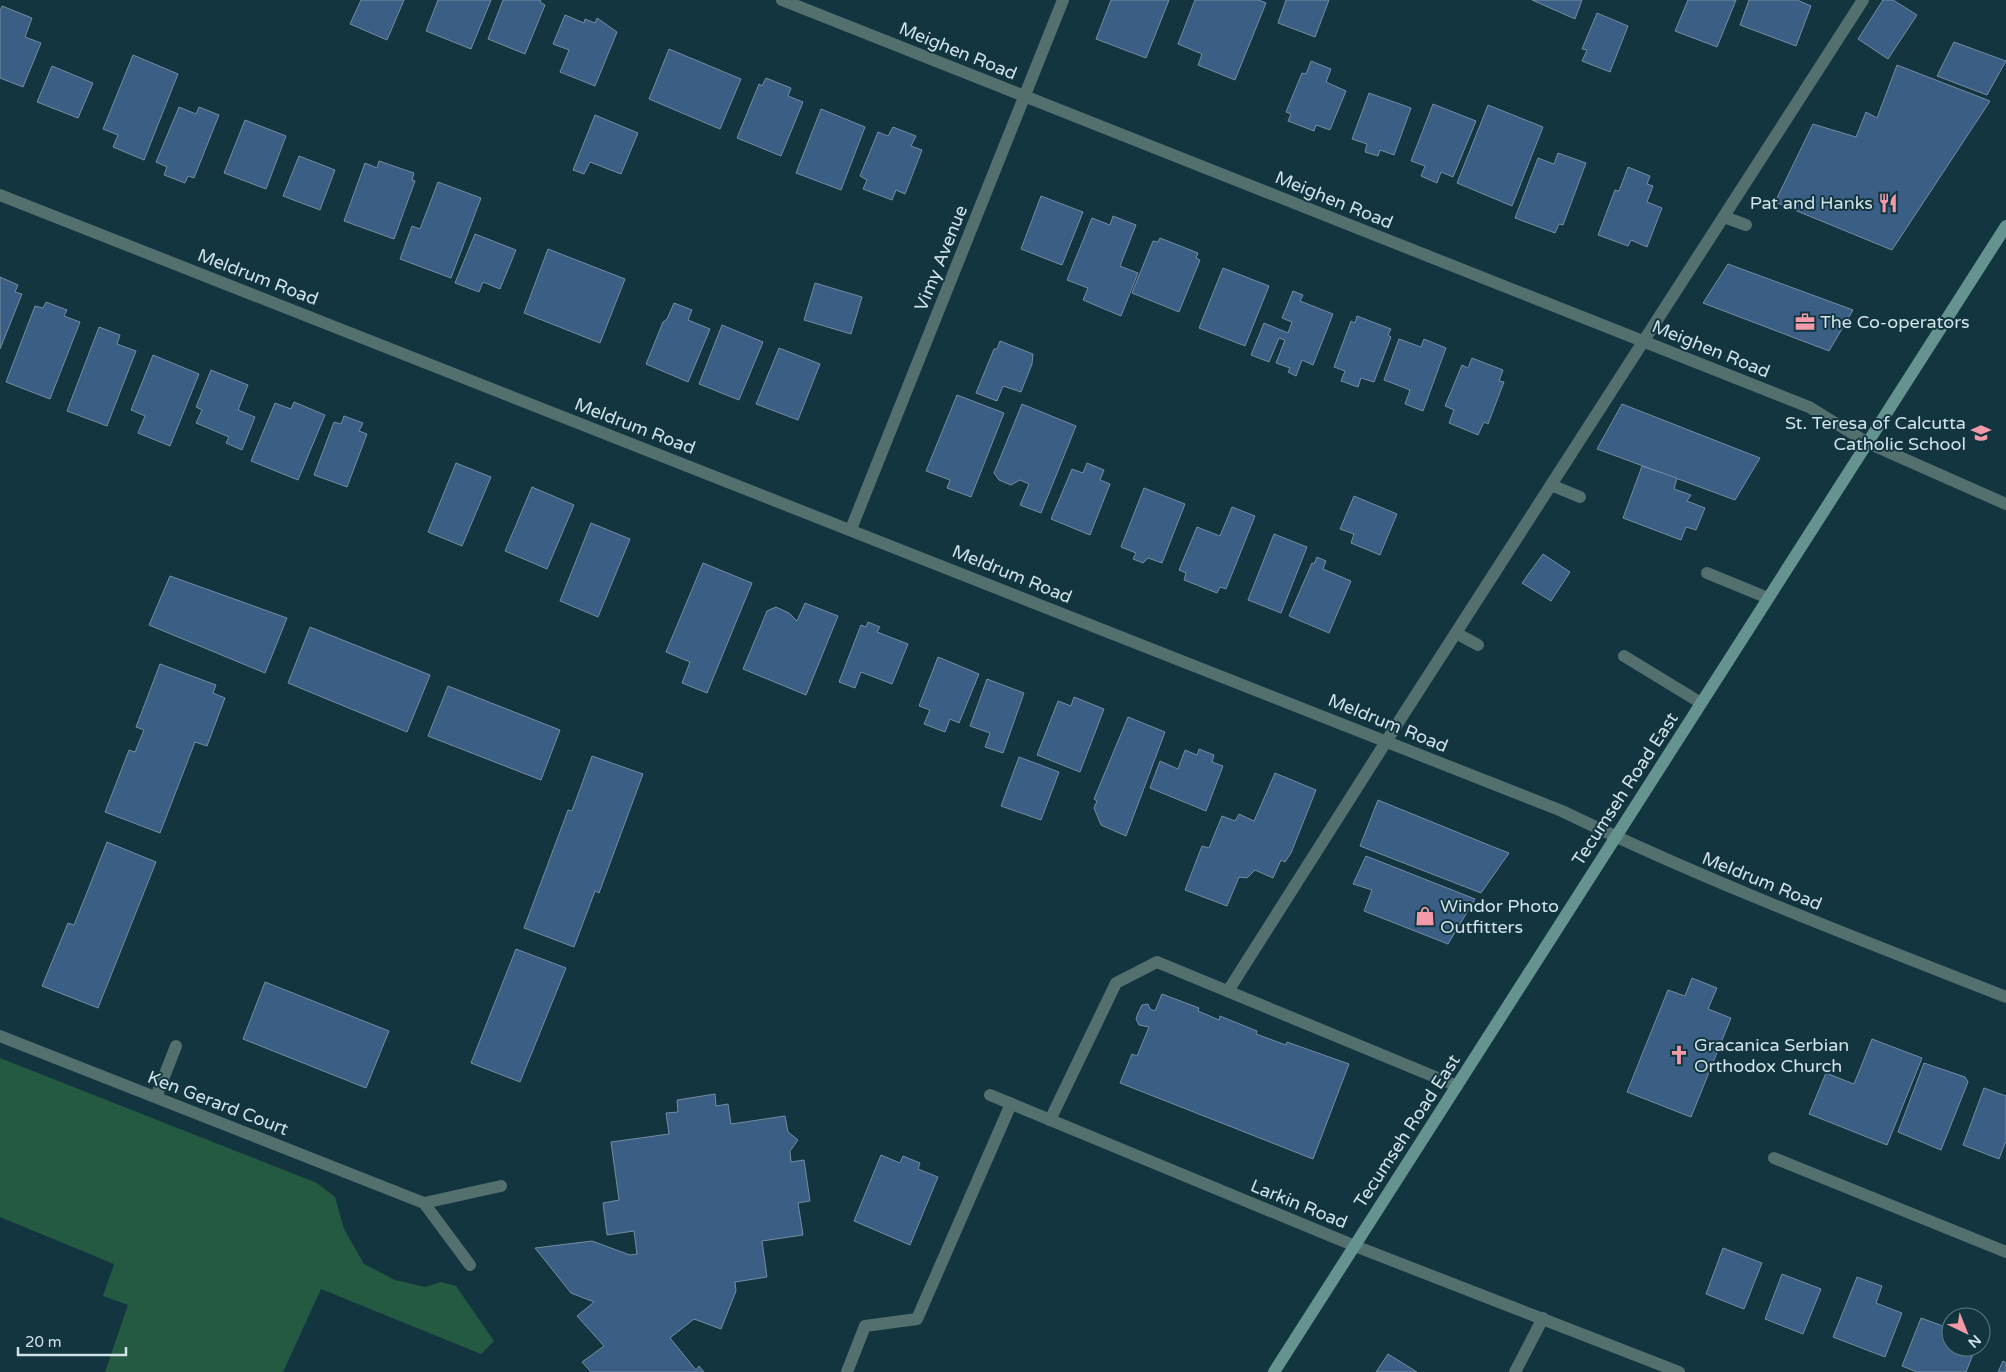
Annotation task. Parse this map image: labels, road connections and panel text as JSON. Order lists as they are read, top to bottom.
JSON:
{
  "streets": {
    "main road": ["Tecumseh Road East"],
    "street": [
      "Meighen Road",
      "Vimy Avenue",
      "Meldrum Road",
      "Ken Gerard Court",
      "Larkin Road"
    ]
  },
  "crossings": [
    ["Meighen Road", "Vimy Avenue"],
    ["Meighen Road", "Tecumseh Road East"],
    ["Vimy Avenue", "Meldrum Road"],
    ["Meldrum Road", "Tecumseh Road East"],
    ["Tecumseh Road East", "Larkin Road"]
  ],
  "places": {
    "restaurant": ["Pat and Hanks"],
    "office": ["The Co-operators"],
    "school or university": ["St. Teresa of Calcutta Catholic School"],
    "shop": ["Windor Photo Outfitters"],
    "church": ["Gracanica Serbian Orthodox Church"]
  },
  "scale_bar": "20 m",
  "north": "bottom right"
}
